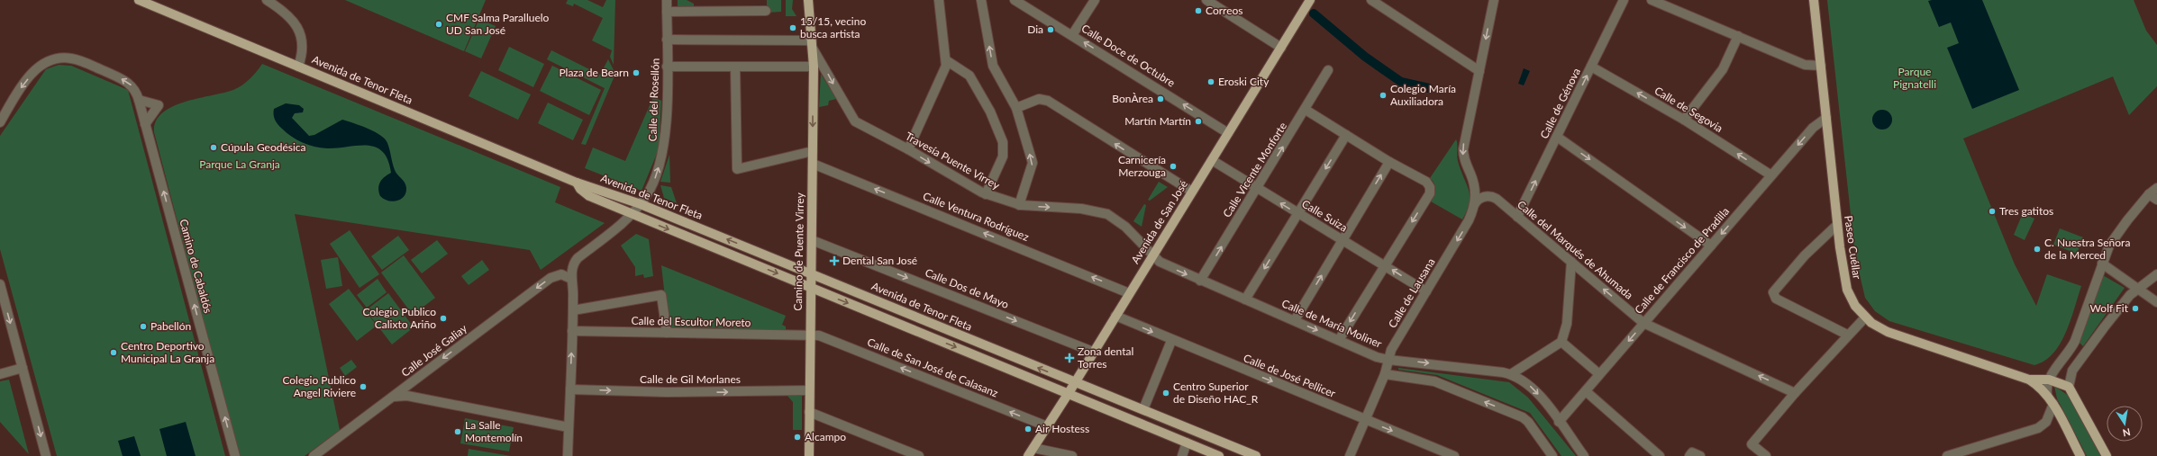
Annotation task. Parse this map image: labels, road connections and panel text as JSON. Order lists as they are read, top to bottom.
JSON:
{
  "streets": {
    "main road": [
      "Avenida de Tenor Fleta",
      "Avenida de San José",
      "Paseo Cuéllar",
      "Camino de Puente Virrey"
    ],
    "street": [
      "Calle Doce de Octubre",
      "Calle del Rosellón",
      "Calle de Génova",
      "Calle de Segovia",
      "Travesía Puente Virrey",
      "Calle Vicente Monforte",
      "Calle Suiza",
      "Calle Ventura Rodríguez",
      "Calle del Marqués de Ahumada",
      "Calle de Francisco de Pradilla",
      "Camino de Cabaldós",
      "Calle Dos de Mayo",
      "Calle de Lausana",
      "Calle del Escultor Moreto",
      "Calle de María Moliner",
      "Calle José Galiay",
      "Calle de San José de Calasanz",
      "Calle de José Pellicer",
      "Calle de Gil Morlanes"
    ]
  },
  "crossings": [
    ["Calle Doce de Octubre", "Avenida de San José"],
    ["Avenida de Tenor Fleta", "Calle del Rosellón"],
    ["Avenida de Tenor Fleta", "Avenida de San José"],
    ["Avenida de Tenor Fleta", "Camino de Puente Virrey"],
    ["Calle del Rosellón", "Calle José Galiay"],
    ["Calle de Génova", "Calle de Segovia"],
    ["Calle de Génova", "Calle del Marqués de Ahumada"],
    ["Calle de Segovia", "Calle de Francisco de Pradilla"],
    ["Travesía Puente Virrey", "Avenida de San José"],
    ["Travesía Puente Virrey", "Camino de Puente Virrey"],
    ["Travesía Puente Virrey", "Calle de María Moliner"],
    ["Calle Vicente Monforte", "Calle Suiza"],
    ["Calle Vicente Monforte", "Calle de María Moliner"],
    ["Calle Suiza", "Avenida de San José"],
    ["Calle Suiza", "Calle de Lausana"],
    ["Calle Ventura Rodríguez", "Avenida de San José"],
    ["Calle Ventura Rodríguez", "Camino de Puente Virrey"],
    ["Avenida de San José", "Calle Dos de Mayo"],
    ["Avenida de San José", "Calle de María Moliner"],
    ["Avenida de San José", "Calle de San José de Calasanz"],
    ["Avenida de San José", "Calle de José Pellicer"],
    ["Paseo Cuéllar", "Calle de Francisco de Pradilla"],
    ["Calle del Marqués de Ahumada", "Calle de Francisco de Pradilla"],
    ["Calle del Marqués de Ahumada", "Calle de Lausana"],
    ["Camino de Puente Virrey", "Calle Dos de Mayo"],
    ["Camino de Puente Virrey", "Calle del Escultor Moreto"],
    ["Camino de Puente Virrey", "Calle de San José de Calasanz"],
    ["Camino de Puente Virrey", "Calle de Gil Morlanes"],
    ["Calle de Francisco de Pradilla", "Calle de María Moliner"],
    ["Calle de Lausana", "Calle de María Moliner"],
    ["Calle de Lausana", "Calle de José Pellicer"],
    ["Calle del Escultor Moreto", "Calle de San José de Calasanz"]
  ],
  "one_way": [
    "Calle del Rosellón",
    "Calle de Génova",
    "Calle de Segovia",
    "Calle Suiza",
    "Calle Ventura Rodríguez",
    "Calle del Marqués de Ahumada",
    "Calle de Francisco de Pradilla",
    "Calle Dos de Mayo",
    "Calle de Lausana",
    "Calle José Galiay",
    "Calle de José Pellicer",
    "Calle de Gil Morlanes"
  ],
  "parks": ["Parque Pignatelli", "Parque La Granja"],
  "places": {
    "other": [
      "Correos",
      "CMF Salma Paralluelo UD San José",
      "15/15, vecino busca artista",
      "Dia",
      "Plaza de Bearn",
      "Eroski City",
      "Colegio María Auxiliadora",
      "BonÀrea",
      "Martín Martín",
      "Cúpula Geodésica",
      "Carnicería Merzouga",
      "Tres gatitos",
      "C. Nuestra Señora de la Merced",
      "Wolf Fit",
      "Colegio Publico Calixto Ariño",
      "Pabellón",
      "Centro Deportivo Municipal La Granja",
      "Colegio Publico Angel Riviere",
      "Centro Superior de Diseño HAC_R",
      "Air Hostess",
      "La Salle Montemolín",
      "Alcampo"
    ],
    "health": ["Dental San José", "Zona dental Torres"]
  },
  "north": "bottom"
}
